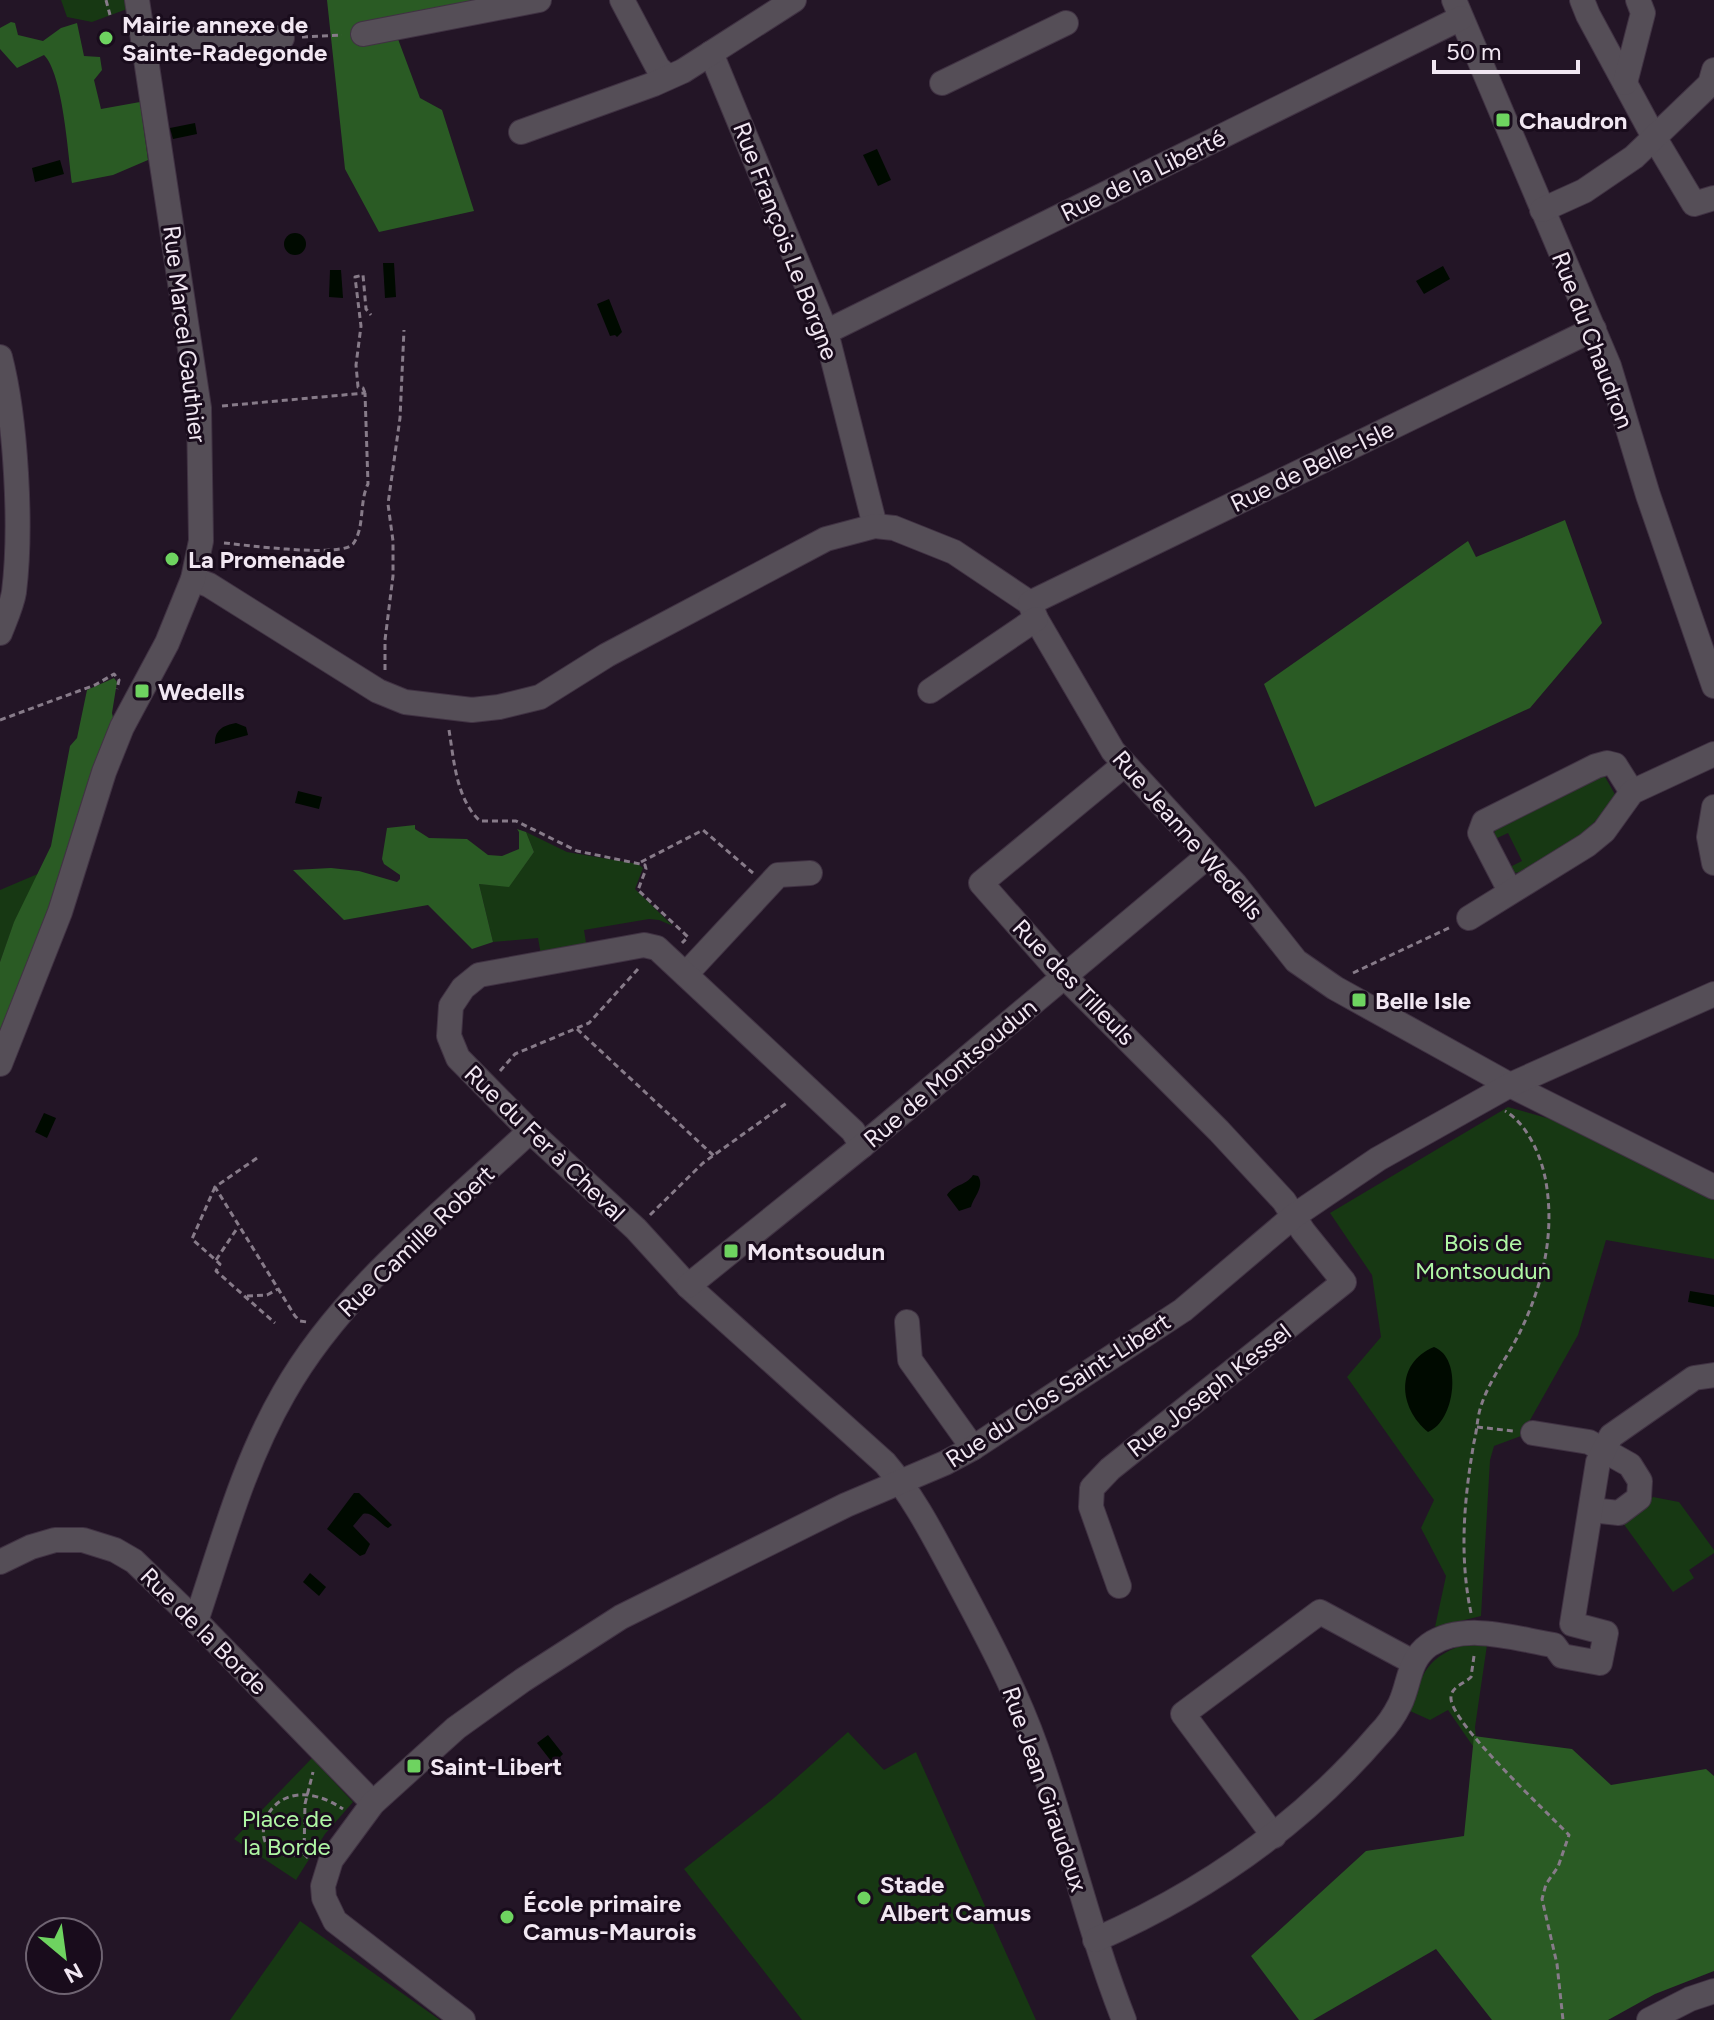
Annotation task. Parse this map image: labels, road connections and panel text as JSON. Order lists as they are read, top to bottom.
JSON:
{
  "streets": {
    "street": [
      "Rue de la Liberté",
      "Rue François Le Borgne",
      "Rue Marcel Gauthier",
      "Rue du Chaudron",
      "Rue de Belle-Isle",
      "Rue Jeanne Wedells",
      "Rue des Tilleuls",
      "Rue de Montsoudun",
      "Rue du Fer à Cheval",
      "Rue Camille Robert",
      "Rue du Clos Saint-Libert",
      "Rue Joseph Kessel",
      "Rue de la Borde",
      "Rue Jean Giraudoux"
    ]
  },
  "crossings": [
    ["Rue de la Liberté", "Rue François Le Borgne"],
    ["Rue de la Liberté", "Rue du Chaudron"],
    ["Rue François Le Borgne", "Rue Jeanne Wedells"],
    ["Rue Marcel Gauthier", "Rue Jeanne Wedells"],
    ["Rue du Chaudron", "Rue de Belle-Isle"],
    ["Rue de Belle-Isle", "Rue Jeanne Wedells"],
    ["Rue Jeanne Wedells", "Rue des Tilleuls"],
    ["Rue Jeanne Wedells", "Rue de Montsoudun"],
    ["Rue Jeanne Wedells", "Rue du Clos Saint-Libert"],
    ["Rue des Tilleuls", "Rue de Montsoudun"],
    ["Rue des Tilleuls", "Rue du Clos Saint-Libert"],
    ["Rue des Tilleuls", "Rue Joseph Kessel"],
    ["Rue de Montsoudun", "Rue du Fer à Cheval"],
    ["Rue du Fer à Cheval", "Rue Camille Robert"],
    ["Rue du Fer à Cheval", "Rue du Clos Saint-Libert"],
    ["Rue du Fer à Cheval", "Rue Jean Giraudoux"],
    ["Rue Camille Robert", "Rue de la Borde"],
    ["Rue du Clos Saint-Libert", "Rue Joseph Kessel"],
    ["Rue du Clos Saint-Libert", "Rue de la Borde"],
    ["Rue du Clos Saint-Libert", "Rue Jean Giraudoux"]
  ],
  "parks": ["Bois de Montsoudun", "Place de la Borde"],
  "places": {
    "other": [
      "Mairie annexe de Sainte-Radegonde",
      "La Promenade",
      "Stade Albert Camus",
      "École primaire Camus-Maurois"
    ],
    "transit": [
      "Chaudron",
      "Wedells",
      "Belle Isle",
      "Montsoudun",
      "Saint-Libert"
    ]
  },
  "scale_bar": "50 m",
  "north": "bottom right"
}
